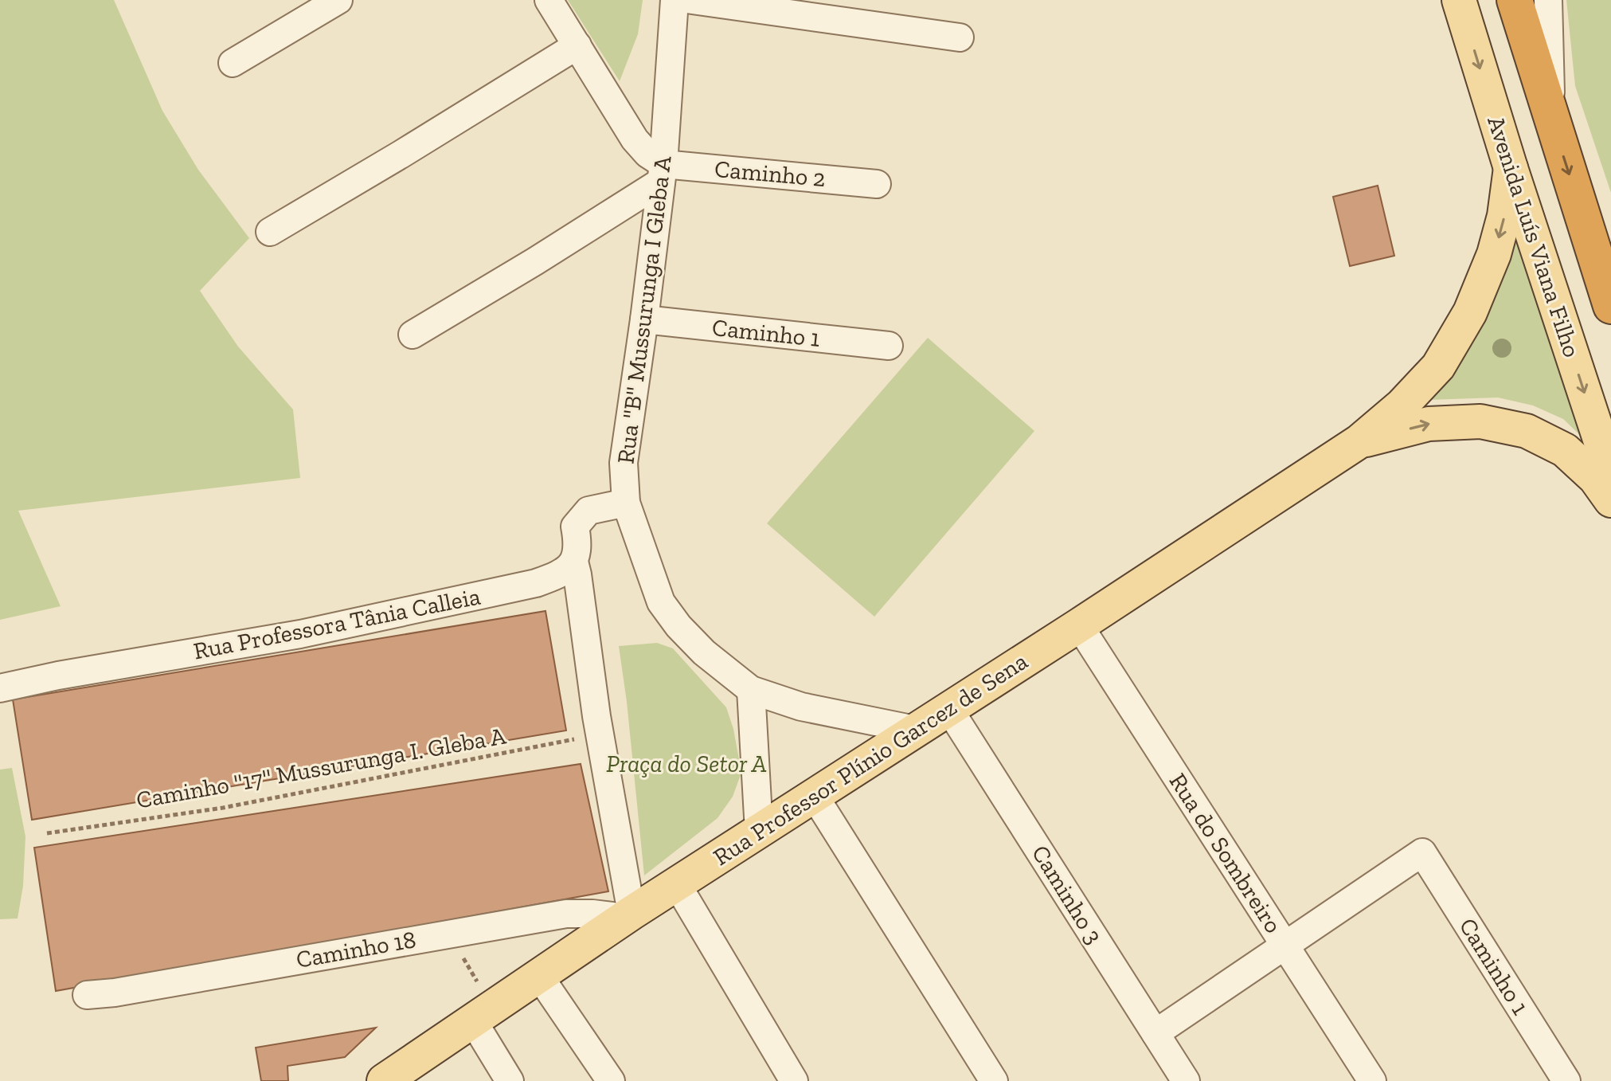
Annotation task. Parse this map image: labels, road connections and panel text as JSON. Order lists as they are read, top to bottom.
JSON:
{
  "streets": {
    "main road": ["Avenida Luís Viana Filho", "Rua Professor Plínio Garcez de Sena"],
    "street": [
      "Caminho 2",
      "Rua \"B\" Mussurunga I Gleba A",
      "Caminho 1",
      "Rua Professora Tânia Calleia",
      "Rua do Sombreiro",
      "Caminho 3",
      "Caminho 18"
    ],
    "path": ["Caminho \"17\" Mussurunga I. Gleba A"]
  },
  "crossings": [
    ["Caminho 2", "Rua \"B\" Mussurunga I Gleba A"],
    ["Avenida Luís Viana Filho", "Rua Professor Plínio Garcez de Sena"],
    ["Rua \"B\" Mussurunga I Gleba A", "Caminho 1"],
    ["Rua \"B\" Mussurunga I Gleba A", "Rua Professor Plínio Garcez de Sena"],
    ["Caminho 1", "Rua do Sombreiro"],
    ["Rua Professor Plínio Garcez de Sena", "Rua do Sombreiro"],
    ["Rua Professor Plínio Garcez de Sena", "Caminho 3"],
    ["Rua Professor Plínio Garcez de Sena", "Caminho 18"]
  ],
  "one_way": ["Avenida Luís Viana Filho"],
  "parks": ["Praça do Setor A"]
}
